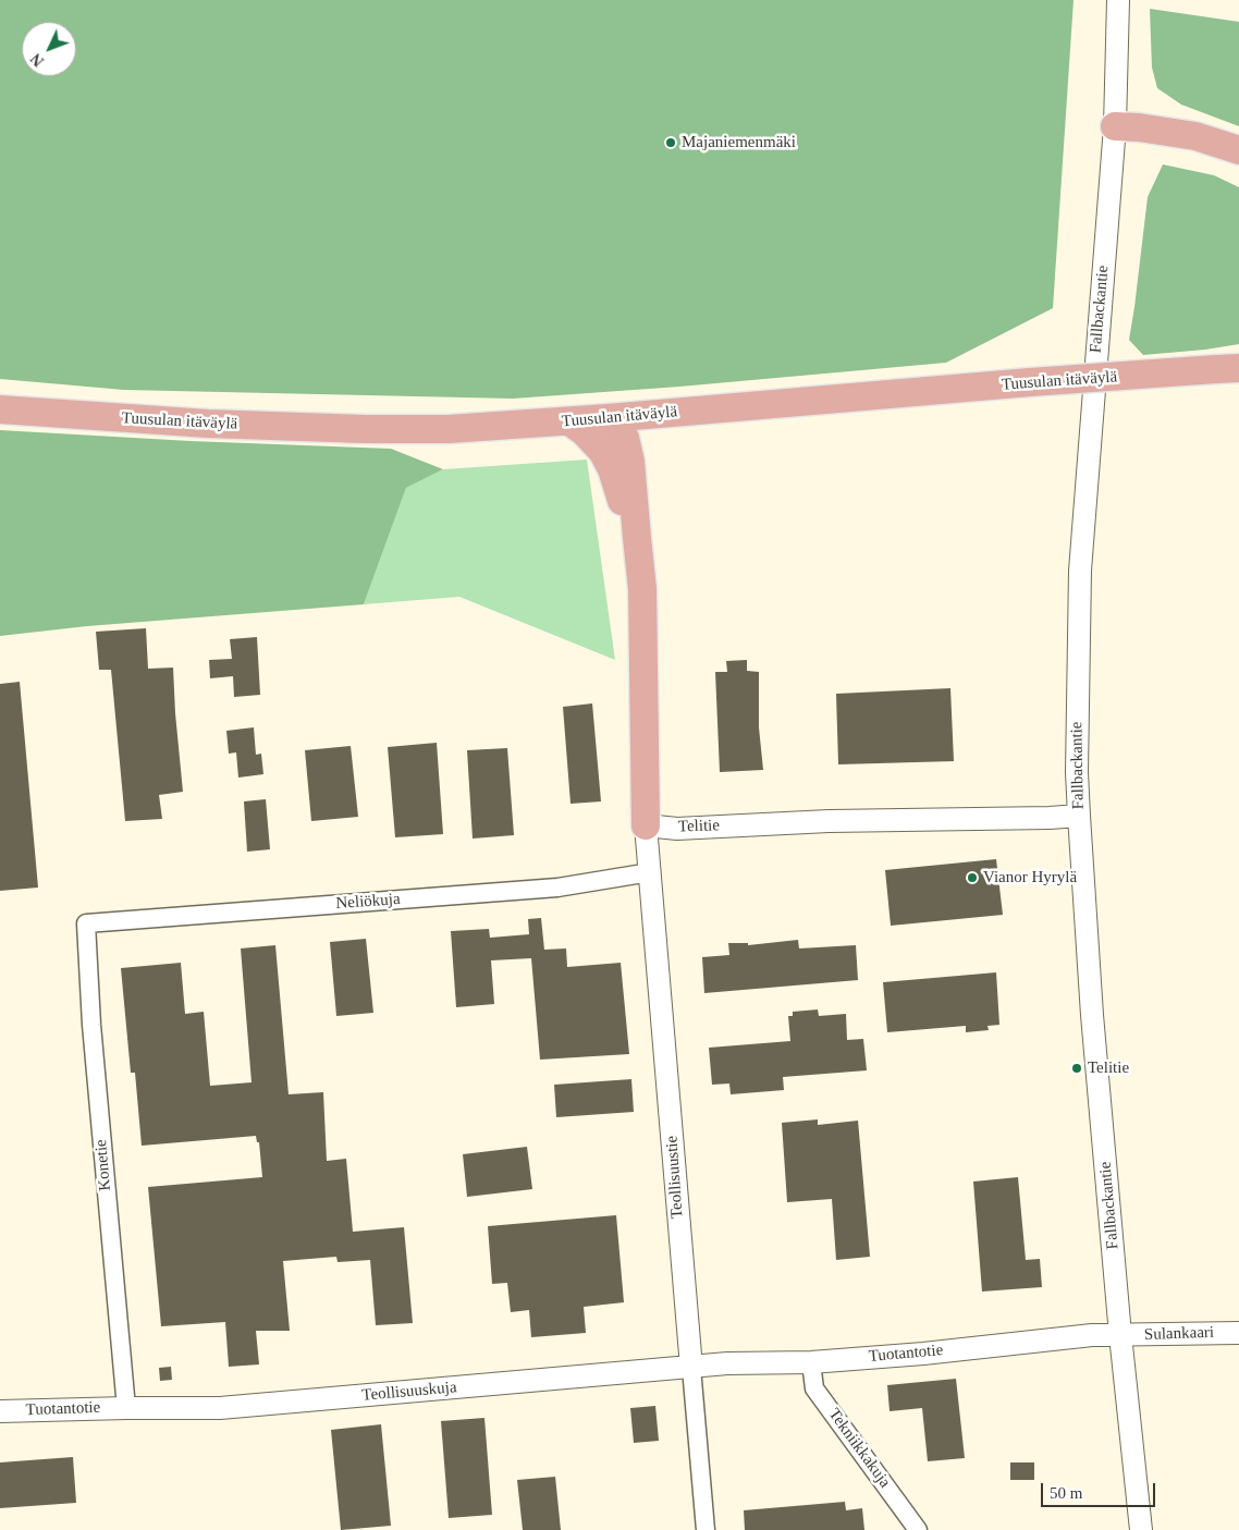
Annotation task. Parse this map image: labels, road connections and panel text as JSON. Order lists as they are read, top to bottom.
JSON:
{
  "streets": {
    "main road": ["Tuusulan itäväylä"],
    "street": [
      "Fallbackantie",
      "Telitie",
      "Neliökuja",
      "Konetie",
      "Teollisuustie",
      "Sulankaari",
      "Tuotantotie",
      "Teollisuuskuja",
      "Tekniikkakuja"
    ]
  },
  "crossings": [
    ["Fallbackantie", "Telitie"],
    ["Fallbackantie", "Sulankaari"],
    ["Fallbackantie", "Tuotantotie"],
    ["Telitie", "Teollisuustie"],
    ["Neliökuja", "Konetie"],
    ["Neliökuja", "Teollisuustie"],
    ["Konetie", "Tuotantotie"],
    ["Konetie", "Teollisuuskuja"],
    ["Teollisuustie", "Tuotantotie"],
    ["Teollisuustie", "Teollisuuskuja"],
    ["Sulankaari", "Tuotantotie"],
    ["Tuotantotie", "Teollisuuskuja"],
    ["Tuotantotie", "Tekniikkakuja"]
  ],
  "places": ["Majaniemenmäki", "Vianor Hyrylä", "Telitie"],
  "scale_bar": "50 m",
  "north": "bottom left"
}
